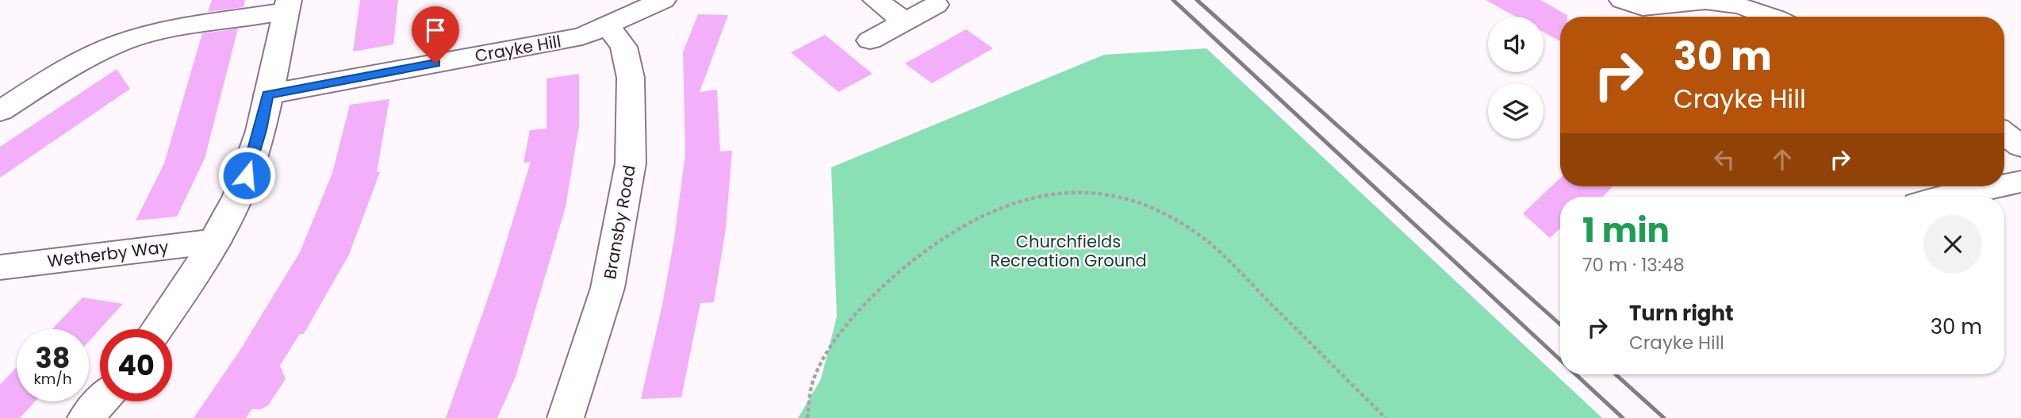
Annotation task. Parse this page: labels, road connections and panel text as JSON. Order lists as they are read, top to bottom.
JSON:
{
  "streets": {
    "street": ["Crayke Hill", "Bransby Road", "Wetherby Way"]
  },
  "crossings": [
    ["Crayke Hill", "Bransby Road"]
  ],
  "parks": ["Churchfields Recreation Ground"],
  "page": {
    "turn": ["30 m", "Crayke Hill"],
    "heading": ["1 min", "70 m · 13:48"],
    "list": [
      {
        "name": "Turn right",
        "note": "Crayke Hill",
        "value": "30 m"
      }
    ],
    "speed": "38 km/h",
    "limit": "40"
  }
}
